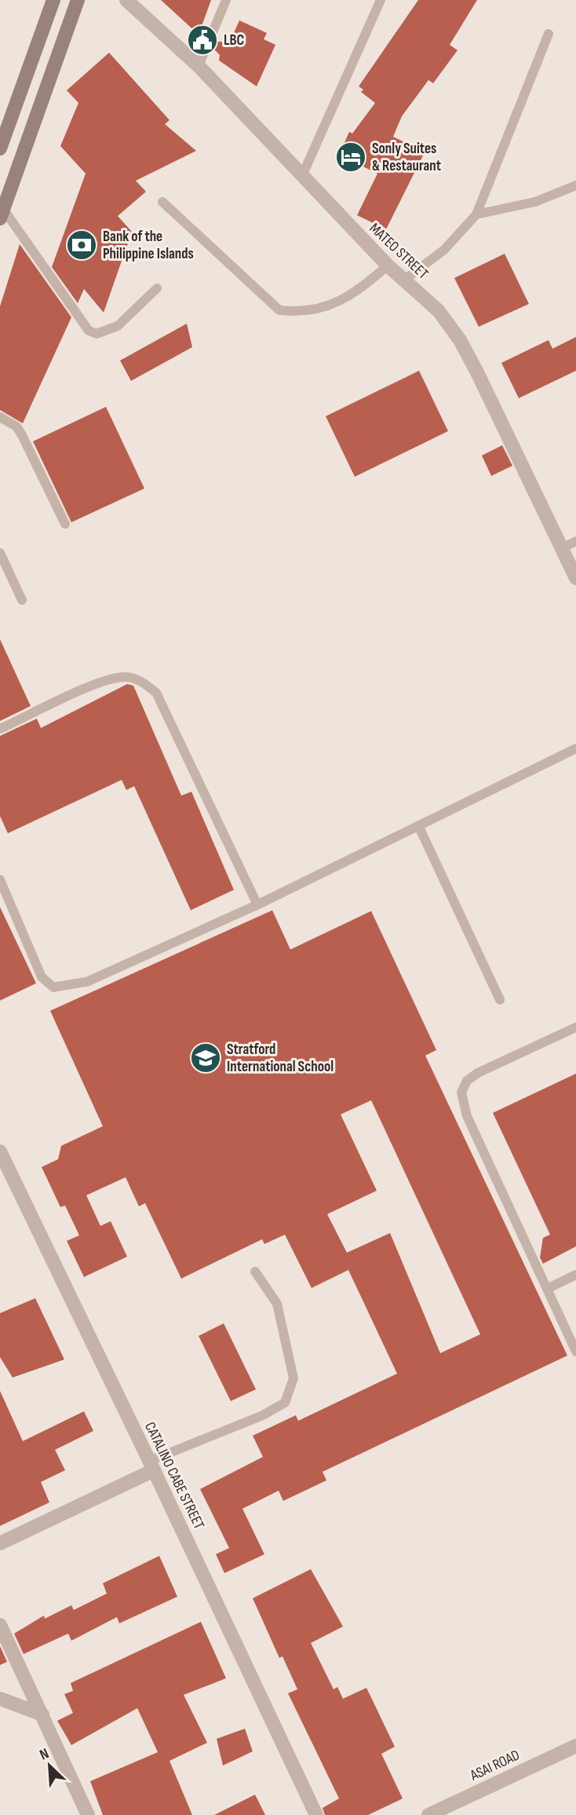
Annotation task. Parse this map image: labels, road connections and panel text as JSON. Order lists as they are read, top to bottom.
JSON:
{
  "streets": {
    "street": ["MATEO STREET", "CATALINO CABE STREET", "ASAI ROAD"]
  },
  "places": {
    "public building": ["LBC"],
    "hotel": ["Sonly Suites & Restaurant"],
    "bank": ["Bank of the Philippine Islands"],
    "school or university": ["Stratford International School"]
  },
  "north": "top left"
}
